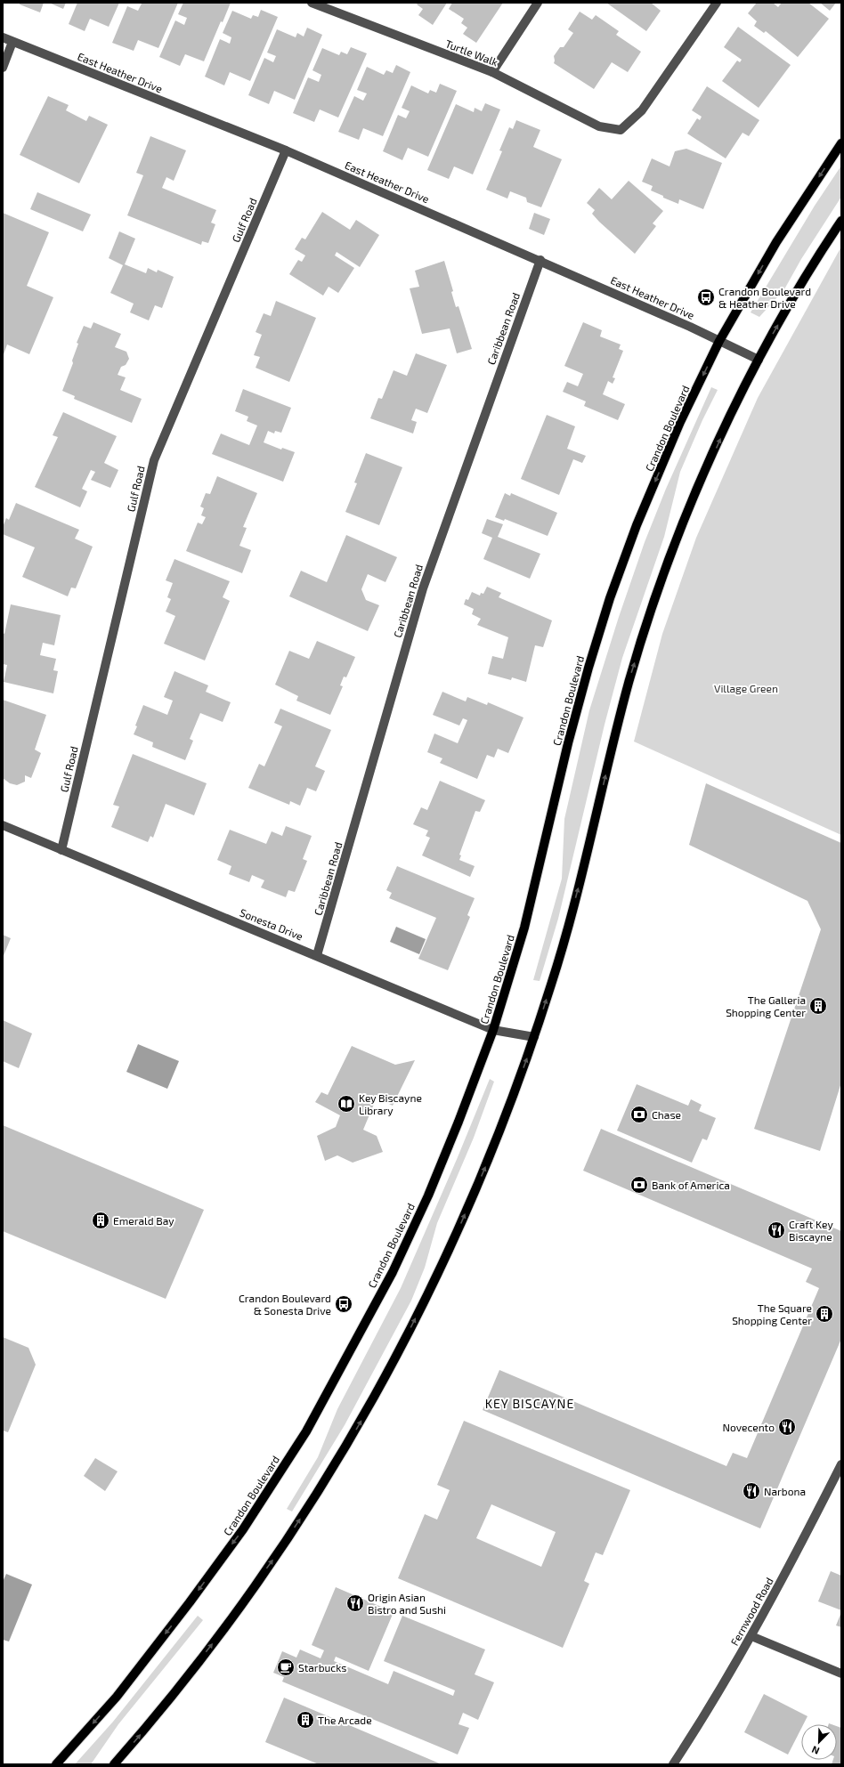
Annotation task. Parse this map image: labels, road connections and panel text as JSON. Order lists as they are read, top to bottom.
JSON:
{
  "streets": {
    "main road": ["Crandon Boulevard"],
    "street": [
      "Turtle Walk",
      "East Heather Drive",
      "Gulf Road",
      "Caribbean Road",
      "Sonesta Drive",
      "Fernwood Road"
    ]
  },
  "crossings": [
    ["East Heather Drive", "Gulf Road"],
    ["East Heather Drive", "Caribbean Road"],
    ["East Heather Drive", "Crandon Boulevard"],
    ["Gulf Road", "Sonesta Drive"],
    ["Caribbean Road", "Sonesta Drive"],
    ["Crandon Boulevard", "Sonesta Drive"]
  ],
  "districts": ["KEY BISCAYNE"],
  "parks": ["Village Green"],
  "places": {
    "bus stop": ["Crandon Boulevard & Heather Drive", "Crandon Boulevard & Sonesta Drive"],
    "building": [
      "The Galleria Shopping Center",
      "Emerald Bay",
      "The Square Shopping Center",
      "The Arcade"
    ],
    "library": ["Key Biscayne Library"],
    "bank": ["Chase", "Bank of America"],
    "restaurant": [
      "Craft Key Biscayne",
      "Novecento",
      "Narbona",
      "Origin Asian Bistro and Sushi"
    ],
    "cafe": ["Starbucks"]
  },
  "north": "bottom left"
}
